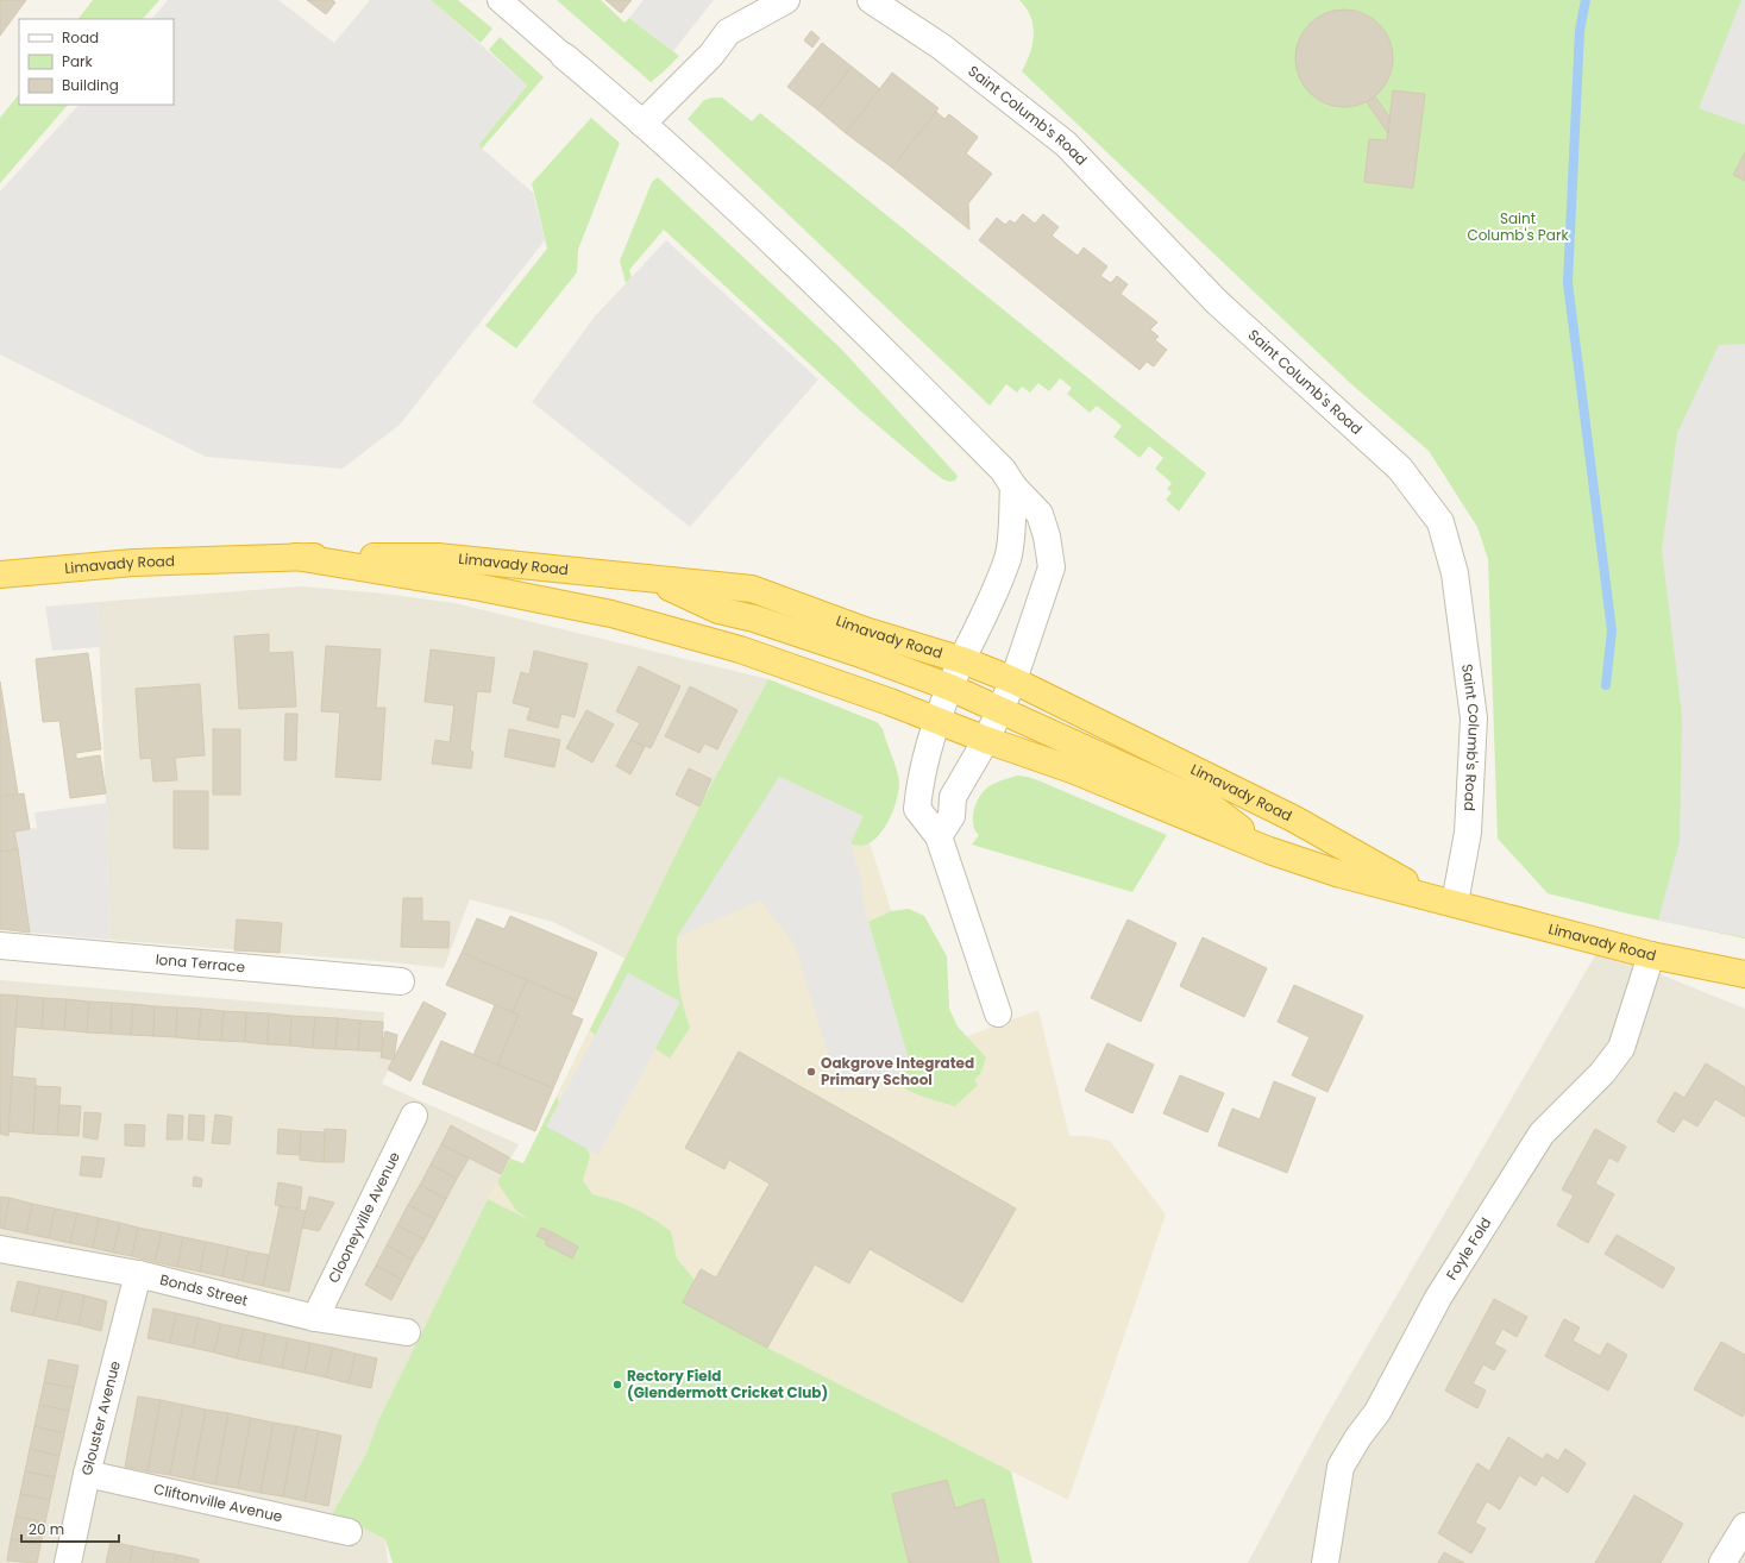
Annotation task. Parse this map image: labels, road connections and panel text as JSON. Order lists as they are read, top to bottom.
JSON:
{
  "streets": {
    "highway": ["Limavady Road"],
    "street": [
      "Saint Columb's Road",
      "Iona Terrace",
      "Clooneyville Avenue",
      "Foyle Fold",
      "Bonds Street",
      "Glouster Avenue",
      "Cliftonville Avenue"
    ]
  },
  "crossings": [
    ["Saint Columb's Road", "Limavady Road"],
    ["Limavady Road", "Foyle Fold"],
    ["Clooneyville Avenue", "Bonds Street"],
    ["Bonds Street", "Glouster Avenue"],
    ["Glouster Avenue", "Cliftonville Avenue"]
  ],
  "parks": ["Saint Columb's Park"],
  "places": ["Oakgrove Integrated Primary School", "Rectory Field (Glendermott Cricket Club)"],
  "legend": ["Road", "Park", "Building"],
  "scale_bar": "20 m"
}
